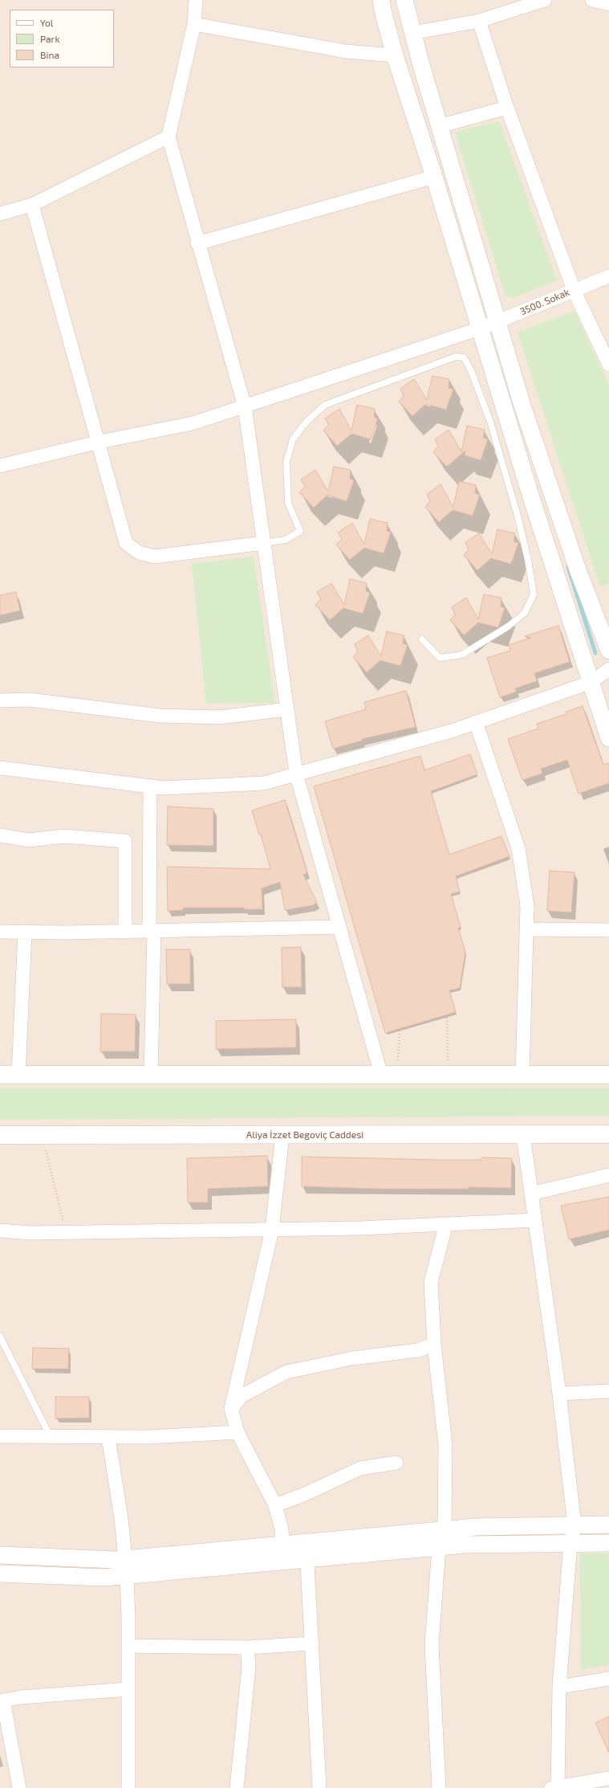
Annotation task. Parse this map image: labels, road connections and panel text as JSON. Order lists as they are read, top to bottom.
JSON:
{
  "streets": {
    "main road": ["Aliya İzzet Begoviç Caddesi"],
    "street": ["3500. Sokak"]
  },
  "legend": ["Yol", "Park", "Bina"]
}
